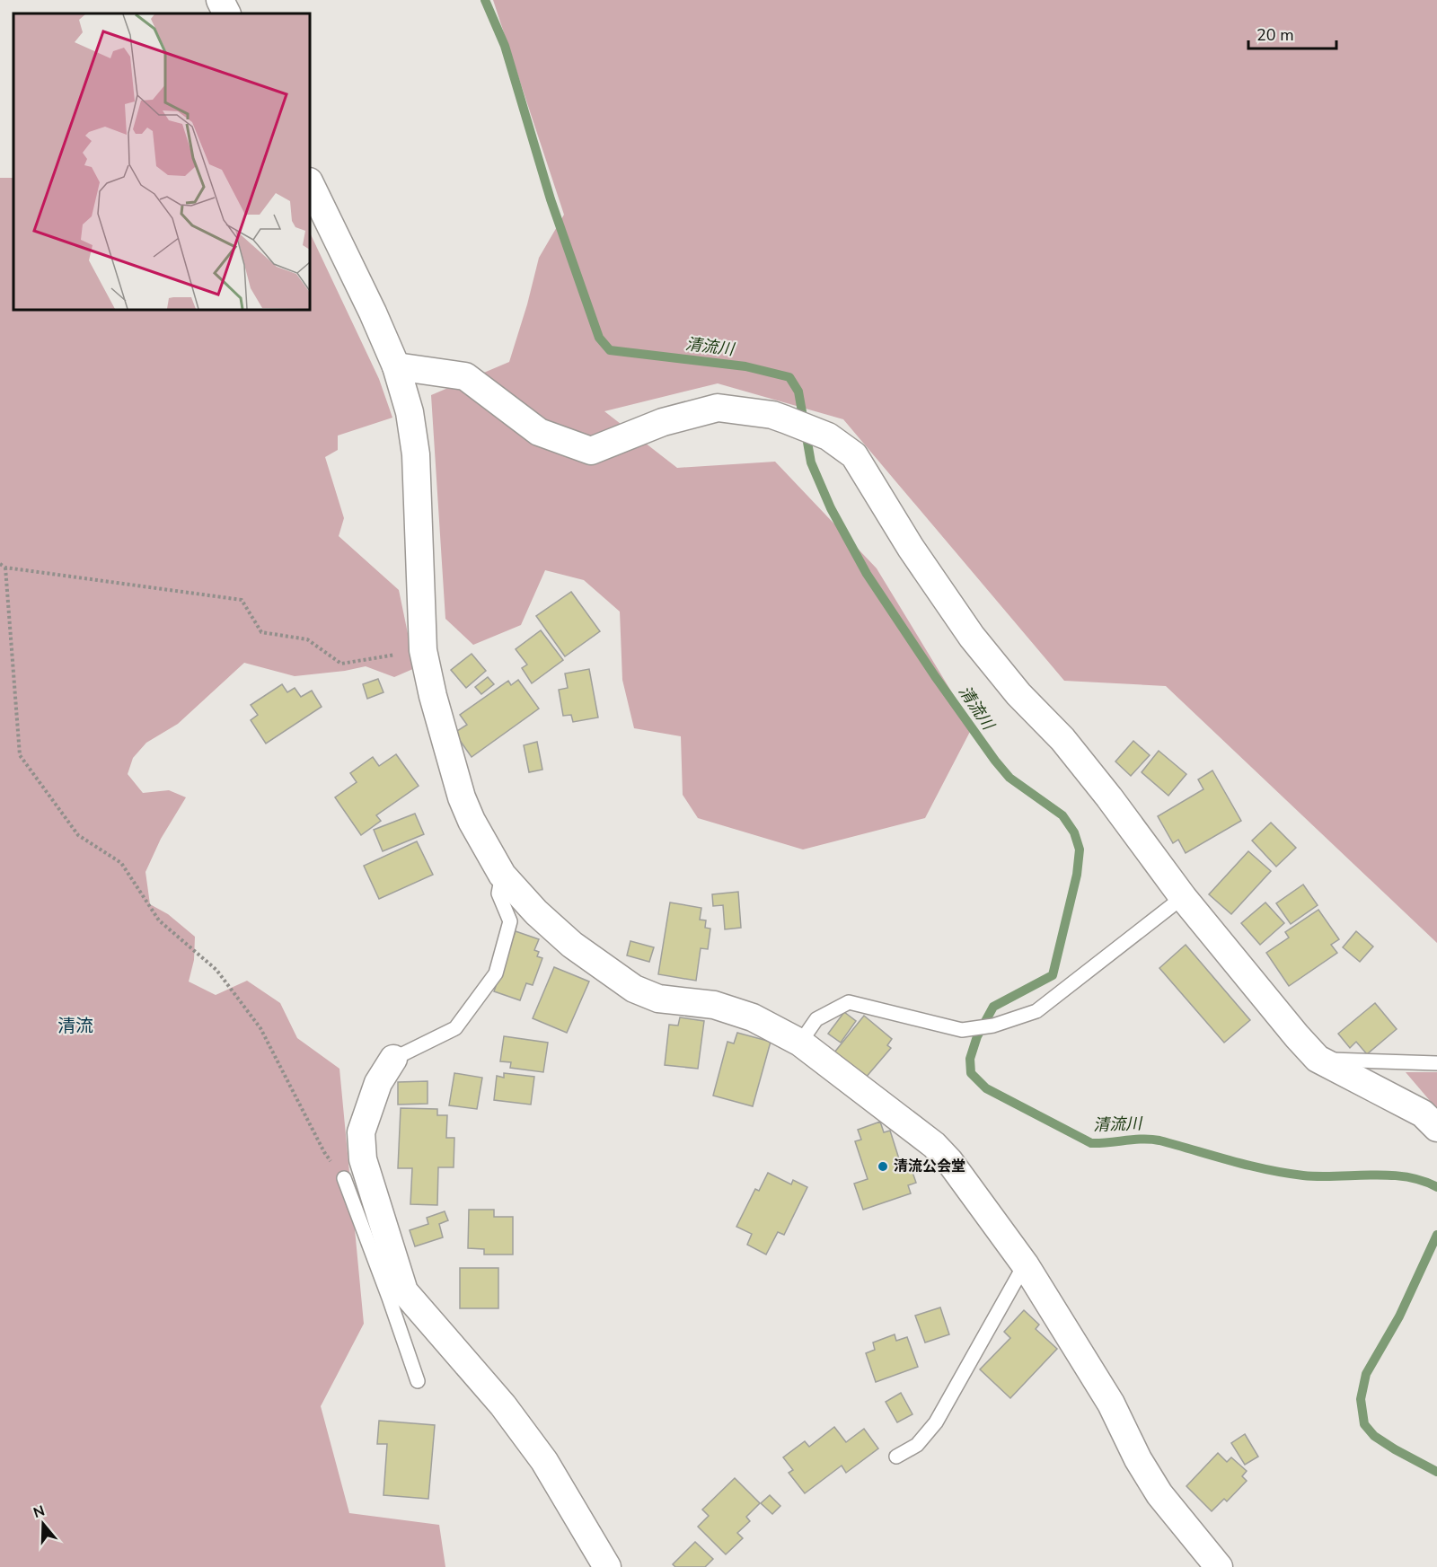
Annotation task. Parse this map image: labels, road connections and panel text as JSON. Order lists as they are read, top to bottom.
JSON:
{
  "districts": ["清流"],
  "water": ["清流川"],
  "places": ["清流公会堂"],
  "scale_bar": "20 m",
  "north": "top"
}
